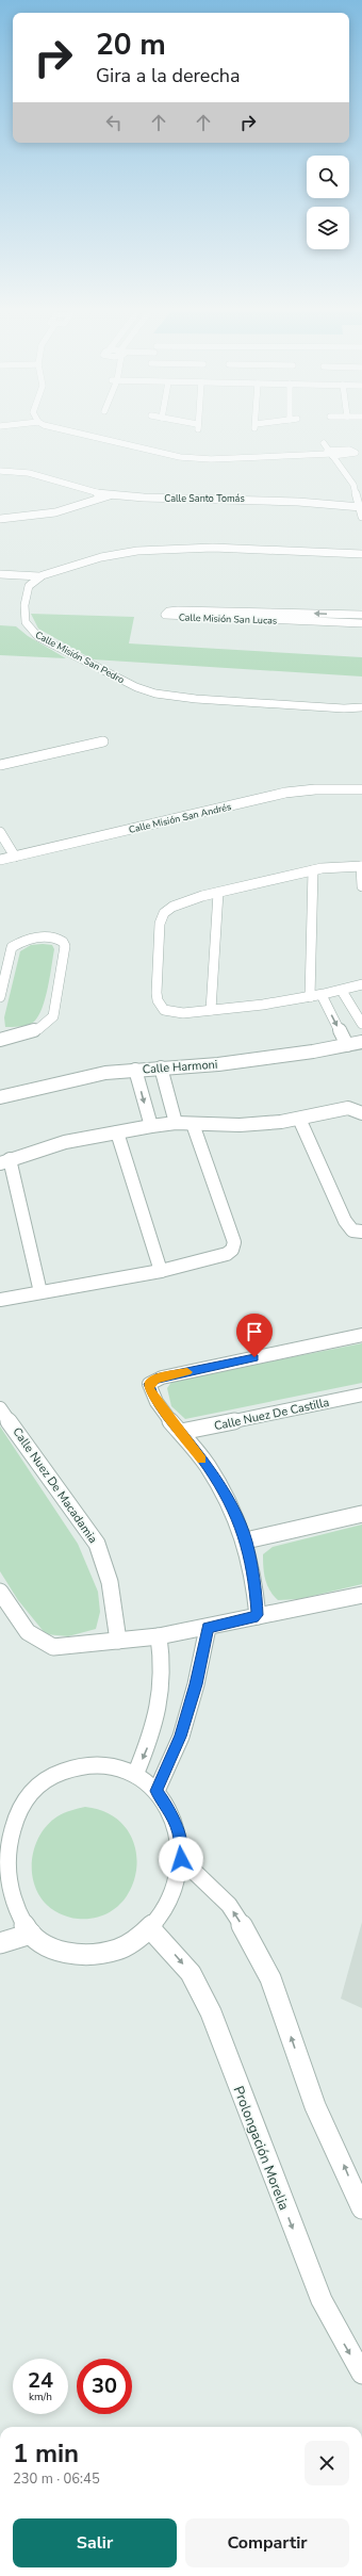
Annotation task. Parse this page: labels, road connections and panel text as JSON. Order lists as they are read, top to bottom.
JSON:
{
  "streets": {
    "street": [
      "Calle Santo Tomás",
      "Calle Misión San Lucas",
      "Calle Misión San Pedro",
      "Calle Misión San Andrés",
      "Calle Harmoni",
      "Calle Nuez De Castilla",
      "Calle Nuez De Macadamia",
      "Prolongación Morelia"
    ]
  },
  "page": {
    "turn": ["20 m", "Gira a la derecha"],
    "speed": "24 km/h",
    "limit": "30",
    "heading": ["1 min", "230 m · 06:45"],
    "buttons": ["Salir", "Compartir"]
  }
}
